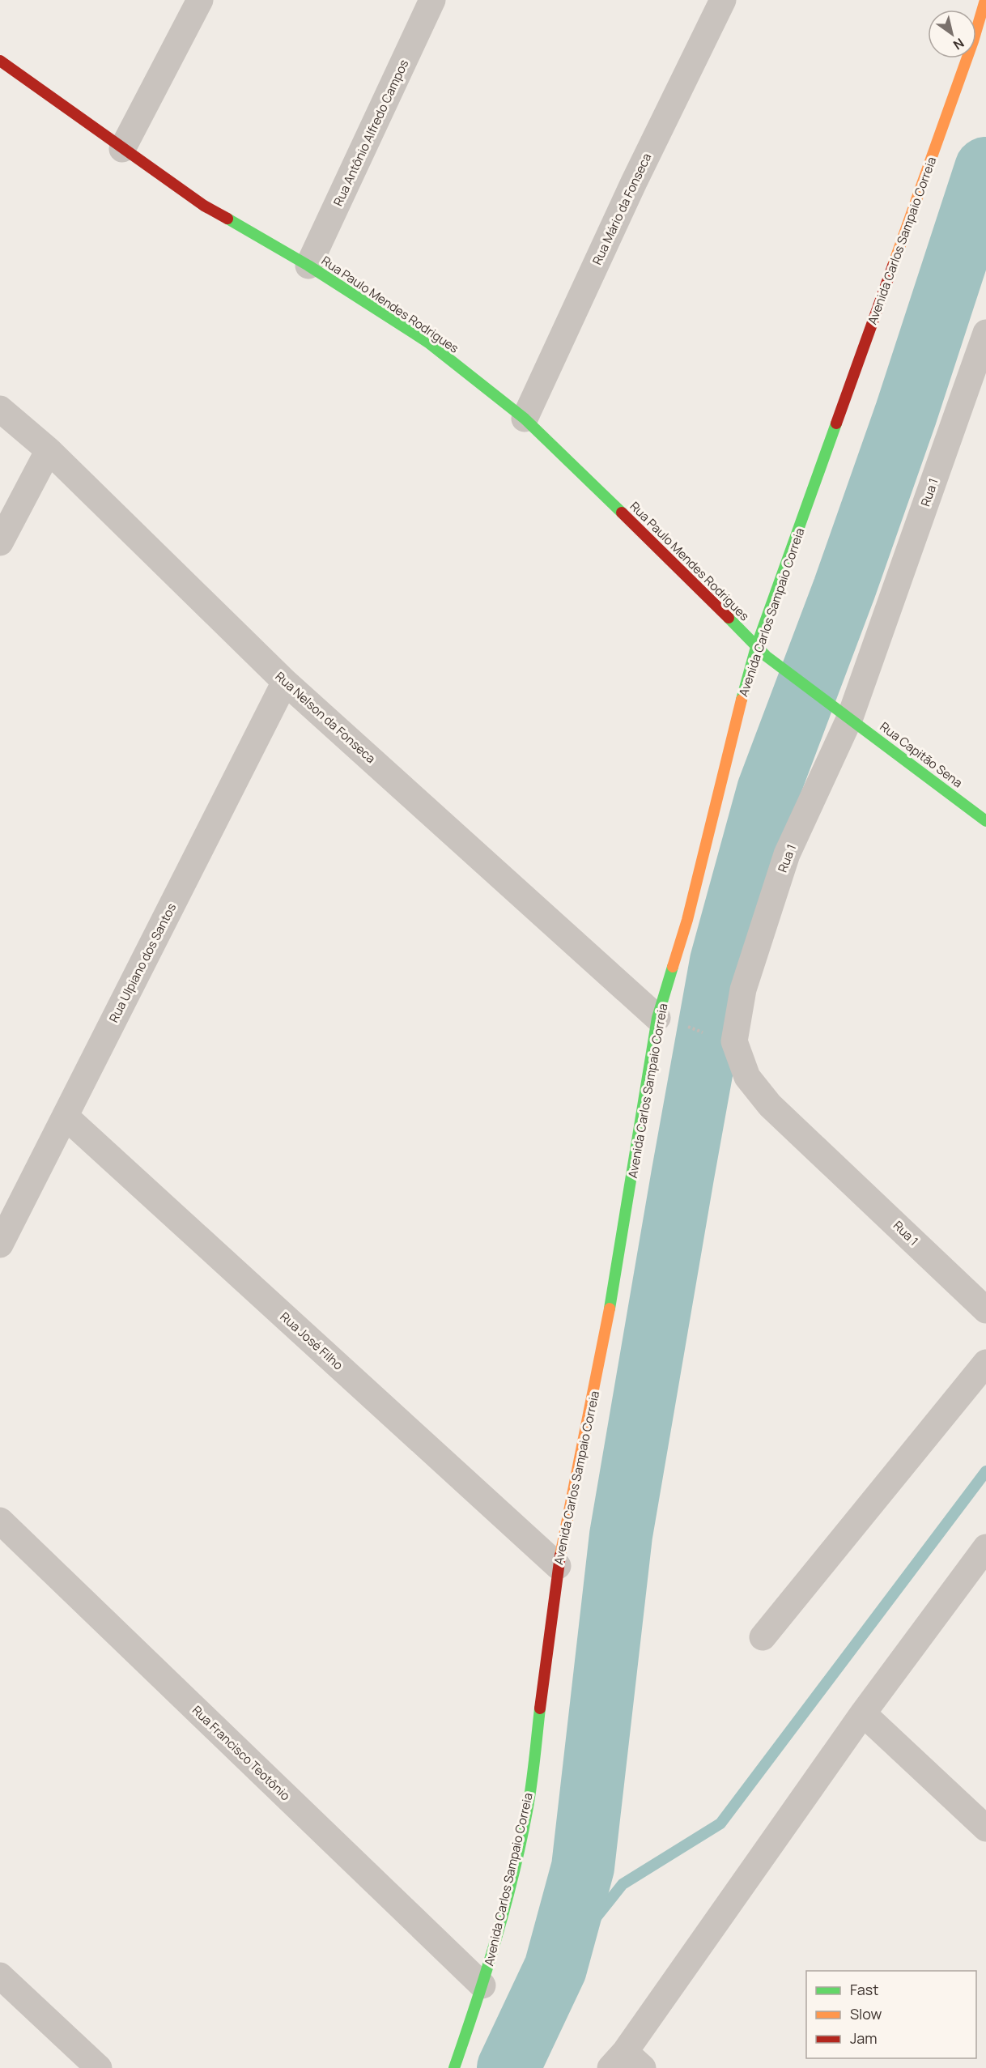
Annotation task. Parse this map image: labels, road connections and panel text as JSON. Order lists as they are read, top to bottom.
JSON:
{
  "streets": {
    "street": [
      "Rua Antônio Alfredo Campos",
      "Rua Mário da Fonseca",
      "Avenida Carlos Sampaio Correia",
      "Rua Paulo Mendes Rodrigues",
      "Rua 1",
      "Rua Nelson da Fonseca",
      "Rua Capitão Sena",
      "Rua Ulpiano dos Santos",
      "Rua José Filho",
      "Rua Francisco Teotônio"
    ]
  },
  "crossings": [
    ["Rua Antônio Alfredo Campos", "Rua Paulo Mendes Rodrigues"],
    ["Rua Mário da Fonseca", "Rua Paulo Mendes Rodrigues"],
    ["Avenida Carlos Sampaio Correia", "Rua Paulo Mendes Rodrigues"],
    ["Avenida Carlos Sampaio Correia", "Rua Nelson da Fonseca"],
    ["Avenida Carlos Sampaio Correia", "Rua José Filho"],
    ["Avenida Carlos Sampaio Correia", "Rua Francisco Teotônio"],
    ["Rua Paulo Mendes Rodrigues", "Rua 1"],
    ["Rua Paulo Mendes Rodrigues", "Rua Capitão Sena"],
    ["Rua 1", "Rua Capitão Sena"],
    ["Rua Nelson da Fonseca", "Rua Ulpiano dos Santos"],
    ["Rua Ulpiano dos Santos", "Rua José Filho"]
  ],
  "legend": ["Fast", "Slow", "Jam"],
  "north": "bottom right"
}
